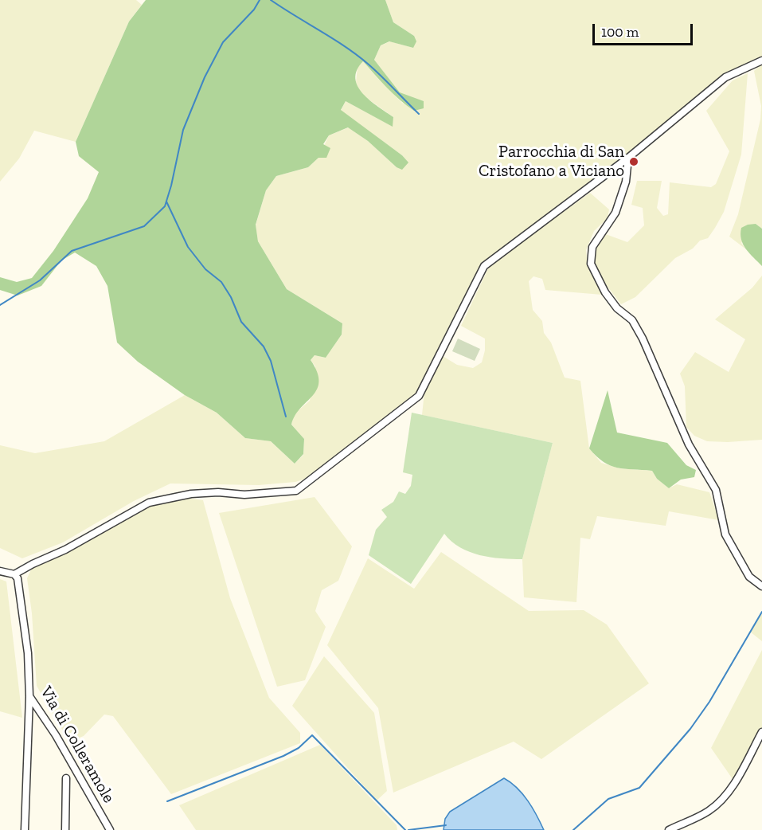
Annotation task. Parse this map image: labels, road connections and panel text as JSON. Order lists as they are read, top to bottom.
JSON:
{
  "streets": {
    "street": ["Via di Colleramole"]
  },
  "places": ["Parrocchia di San Cristofano a Viciano"],
  "scale_bar": "100 m"
}
